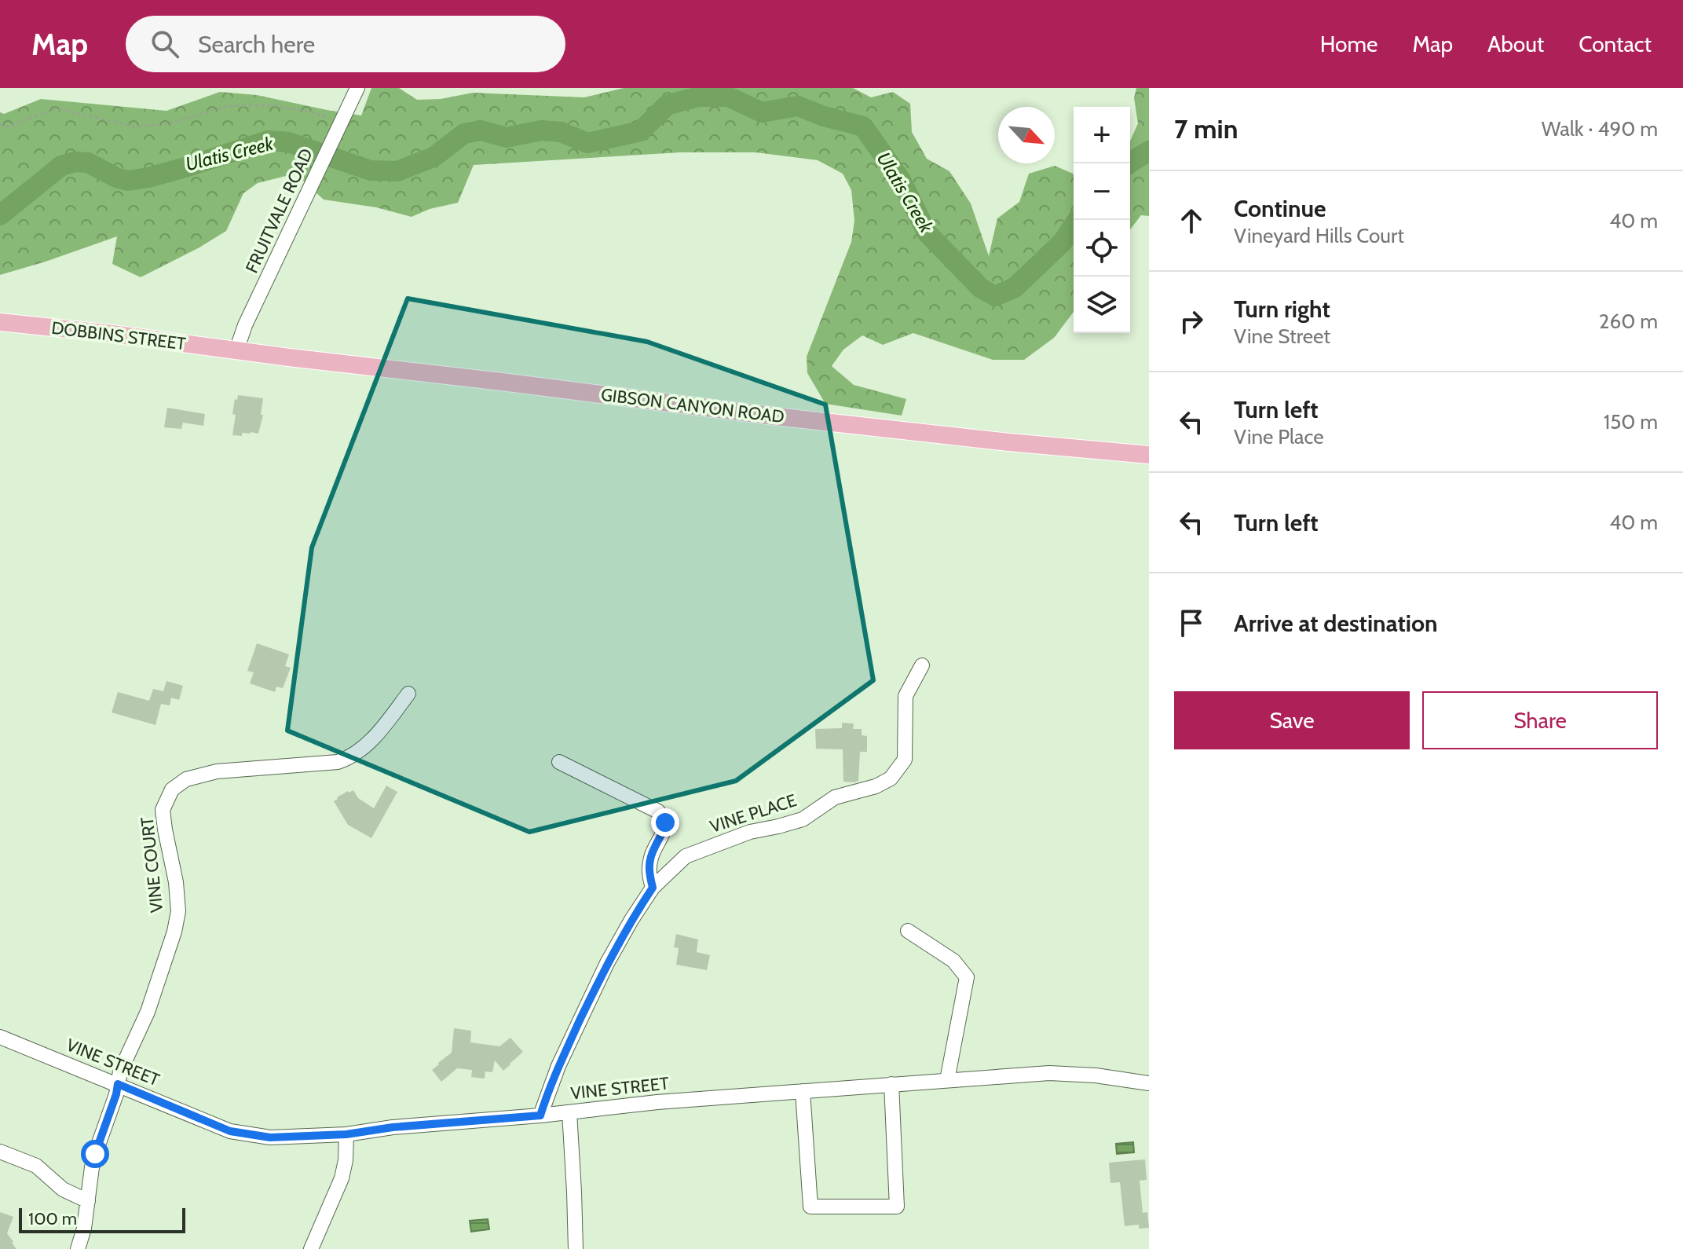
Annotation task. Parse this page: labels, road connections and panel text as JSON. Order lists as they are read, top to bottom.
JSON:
{
  "streets": {
    "main road": ["DOBBINS STREET", "GIBSON CANYON ROAD"],
    "street": [
      "FRUITVALE ROAD",
      "VINE PLACE",
      "VINE COURT",
      "VINE STREET"
    ]
  },
  "crossings": [
    ["FRUITVALE ROAD", "DOBBINS STREET"],
    ["FRUITVALE ROAD", "GIBSON CANYON ROAD"],
    ["DOBBINS STREET", "GIBSON CANYON ROAD"],
    ["VINE PLACE", "VINE STREET"],
    ["VINE COURT", "VINE STREET"]
  ],
  "water": ["Ulatis Creek"],
  "scale_bar": "100 m",
  "north": "bottom right",
  "page": {
    "header": "Map",
    "search": "Search here",
    "nav": [
      "Home",
      "Map",
      "About",
      "Contact"
    ],
    "heading": ["7 min", "Walk · 490 m"],
    "map_buttons": ["+", "−"],
    "list": [
      ["Continue", "Vineyard Hills Court", "40 m"],
      ["Turn right", "Vine Street", "260 m"],
      ["Turn left", "Vine Place", "150 m"],
      ["Turn left", "40 m"],
      "Arrive at destination"
    ],
    "buttons": ["Save", "Share"],
    "scale": "100 m"
  }
}
